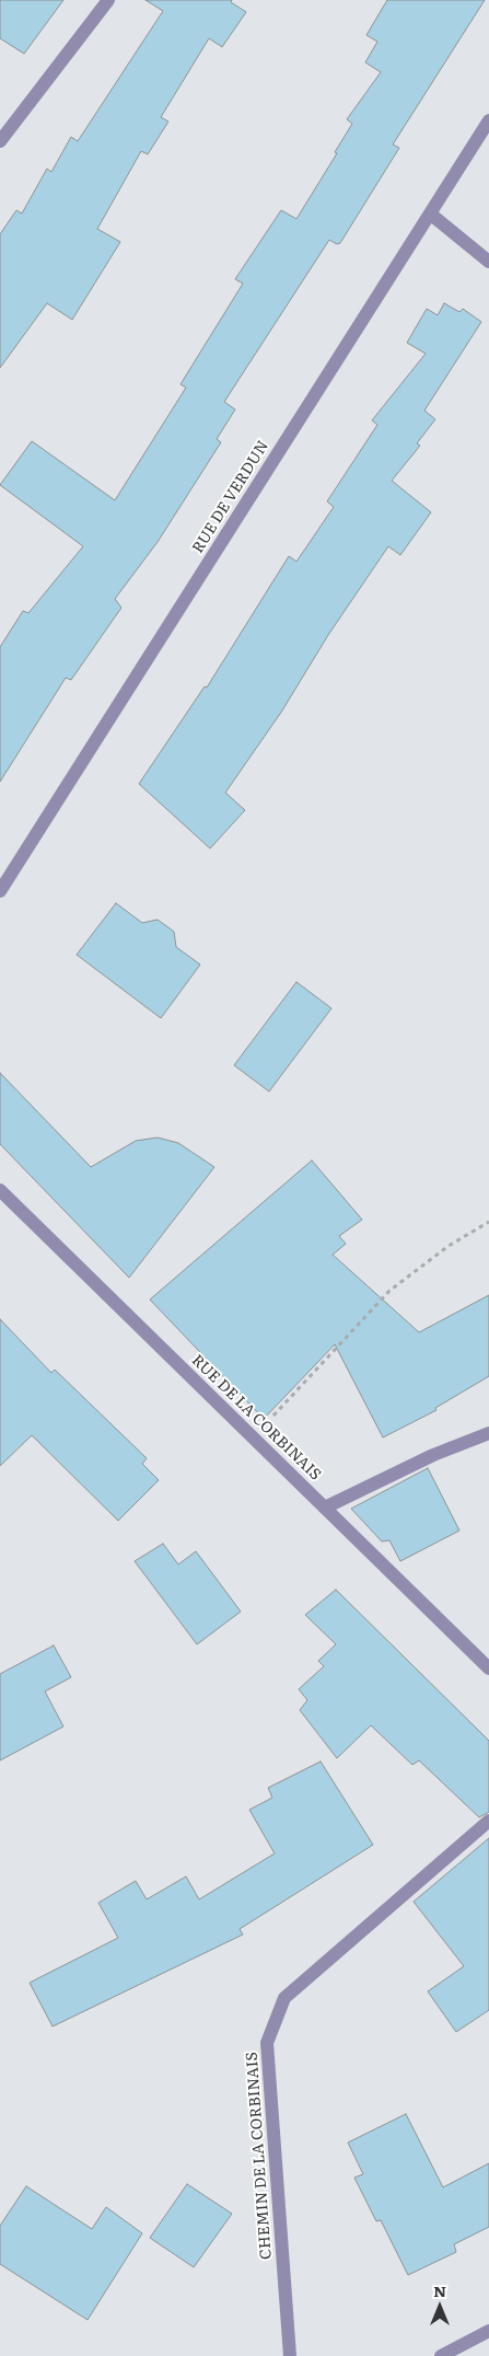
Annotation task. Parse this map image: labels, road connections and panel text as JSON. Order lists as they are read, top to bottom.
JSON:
{
  "streets": {
    "street": ["RUE DE VERDUN", "RUE DE LA CORBINAIS", "CHEMIN DE LA CORBINAIS"]
  },
  "north": "top"
}
